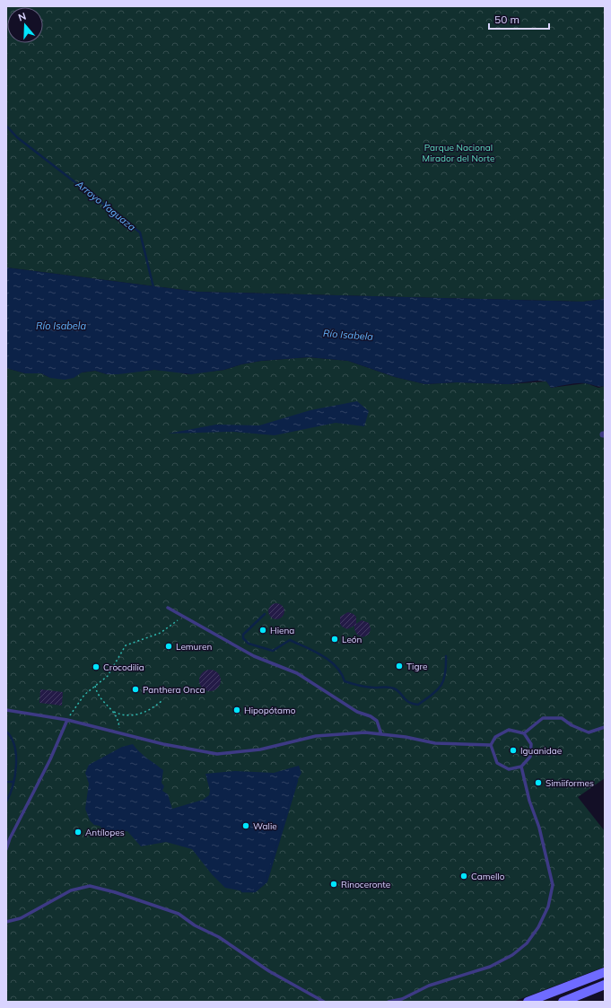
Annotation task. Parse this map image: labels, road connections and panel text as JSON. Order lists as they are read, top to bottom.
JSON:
{
  "water": ["Arroyo Yaguaza", "Río Isabela"],
  "parks": ["Parque Nacional Mirador del Norte"],
  "places": [
    "Hiena",
    "León",
    "Lemuren",
    "Tigre",
    "Crocodilia",
    "Panthera Onca",
    "Hipopótamo",
    "Iguanidae",
    "Simiiformes",
    "Walie",
    "Antílopes",
    "Camello",
    "Rinoceronte"
  ],
  "scale_bar": "50 m",
  "north": "top"
}
